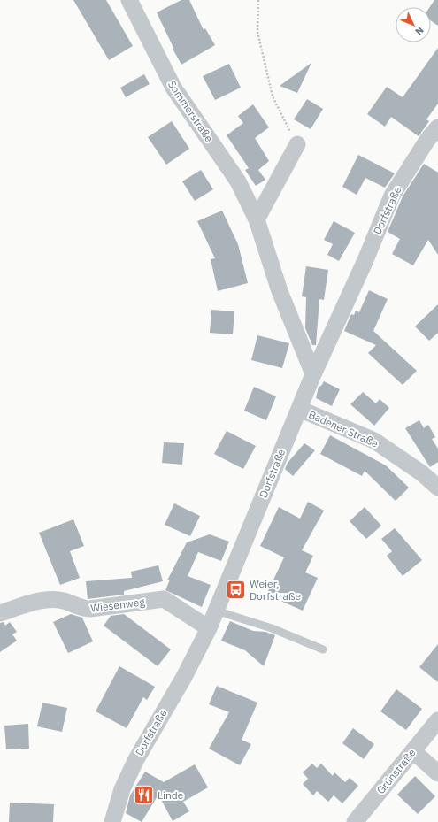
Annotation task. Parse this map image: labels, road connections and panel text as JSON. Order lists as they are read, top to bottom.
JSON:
{
  "streets": {
    "street": [
      "Sommerstraße",
      "Dorfstraße",
      "Badener Straße",
      "Wiesenweg",
      "Grünstraße"
    ]
  },
  "crossings": [
    ["Sommerstraße", "Dorfstraße"],
    ["Dorfstraße", "Badener Straße"],
    ["Dorfstraße", "Wiesenweg"]
  ],
  "places": {
    "bus stop": ["Weier, Dorfstraße"],
    "restaurant": ["Linde"]
  },
  "north": "bottom right"
}
